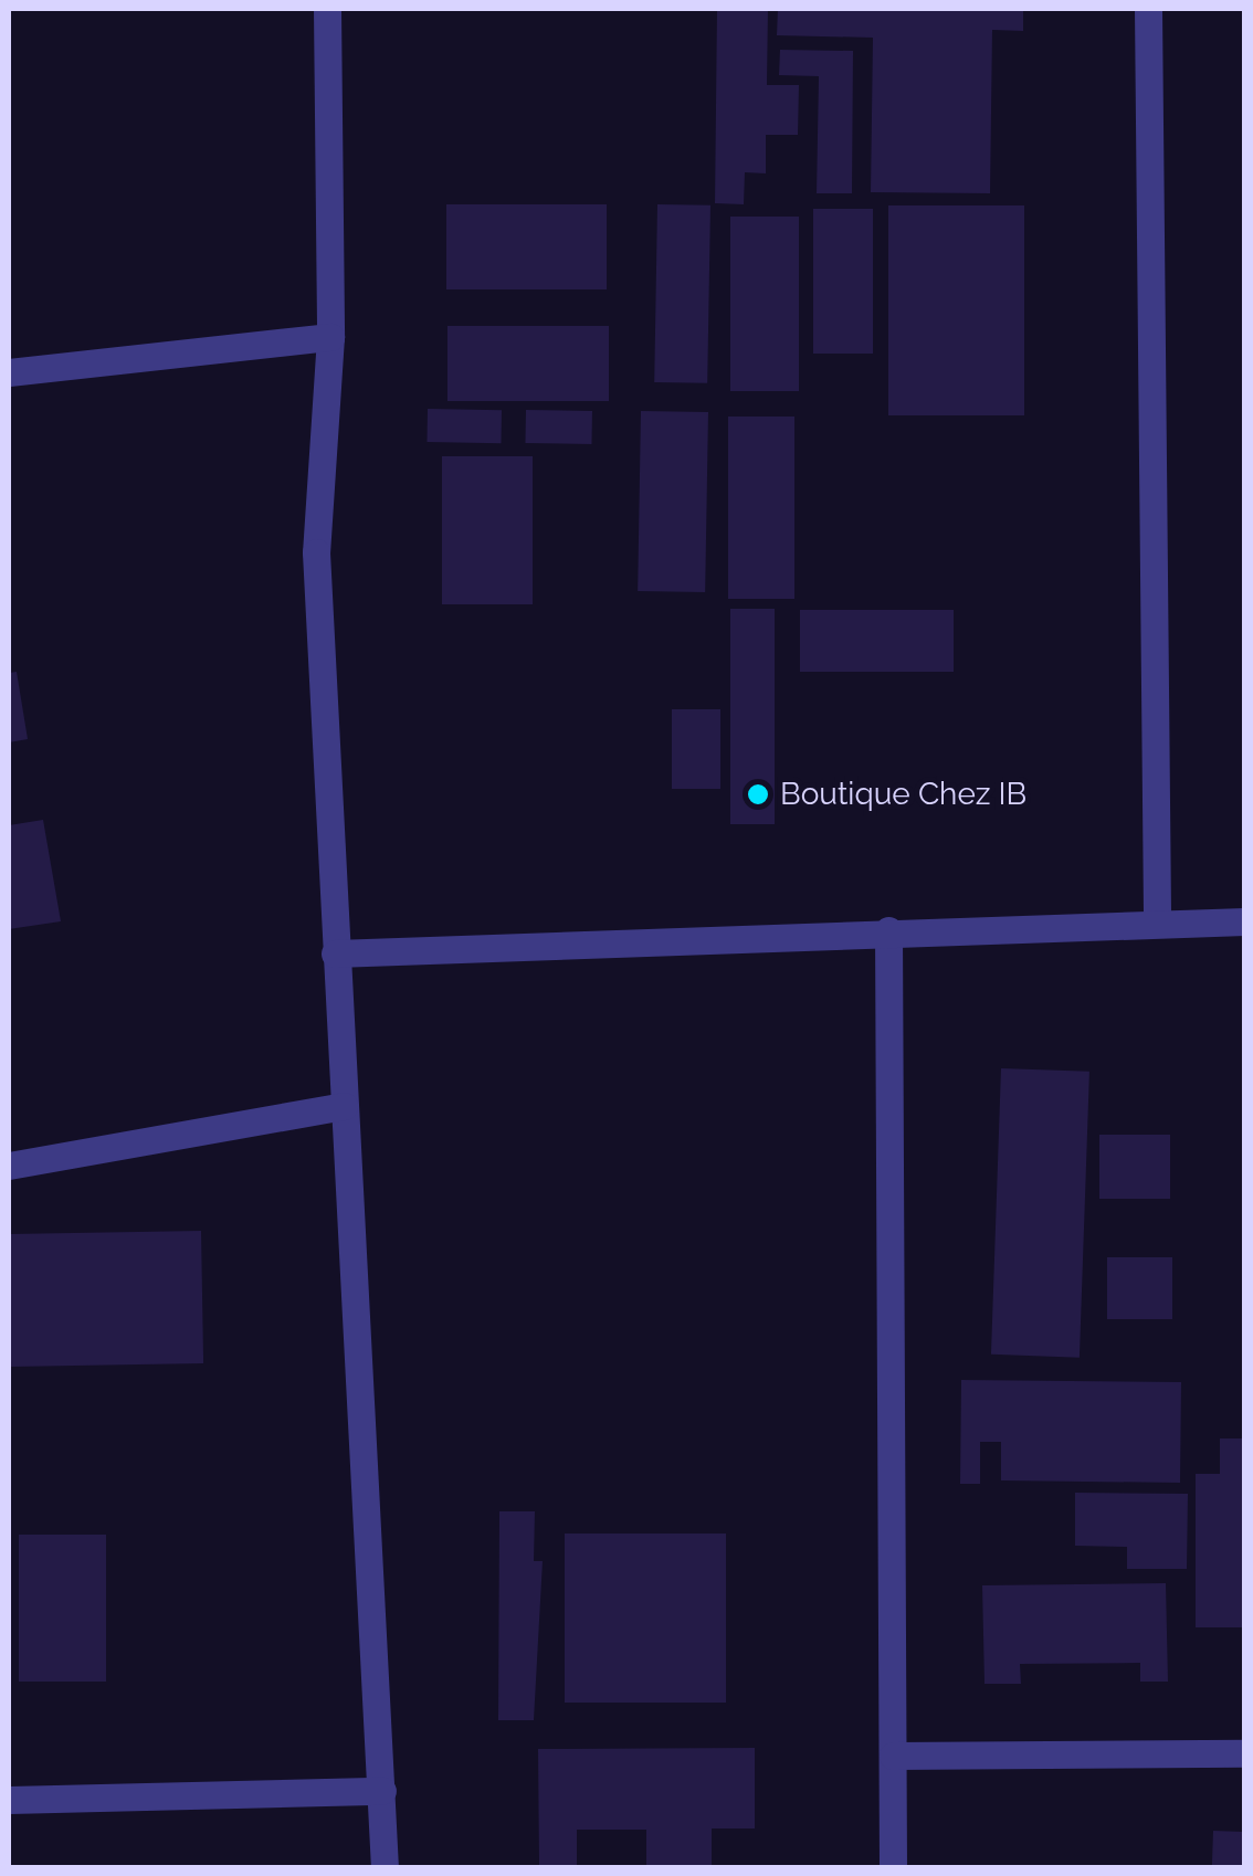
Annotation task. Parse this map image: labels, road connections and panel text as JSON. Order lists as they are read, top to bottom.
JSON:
{
  "places": ["Boutique Chez IB"]
}
